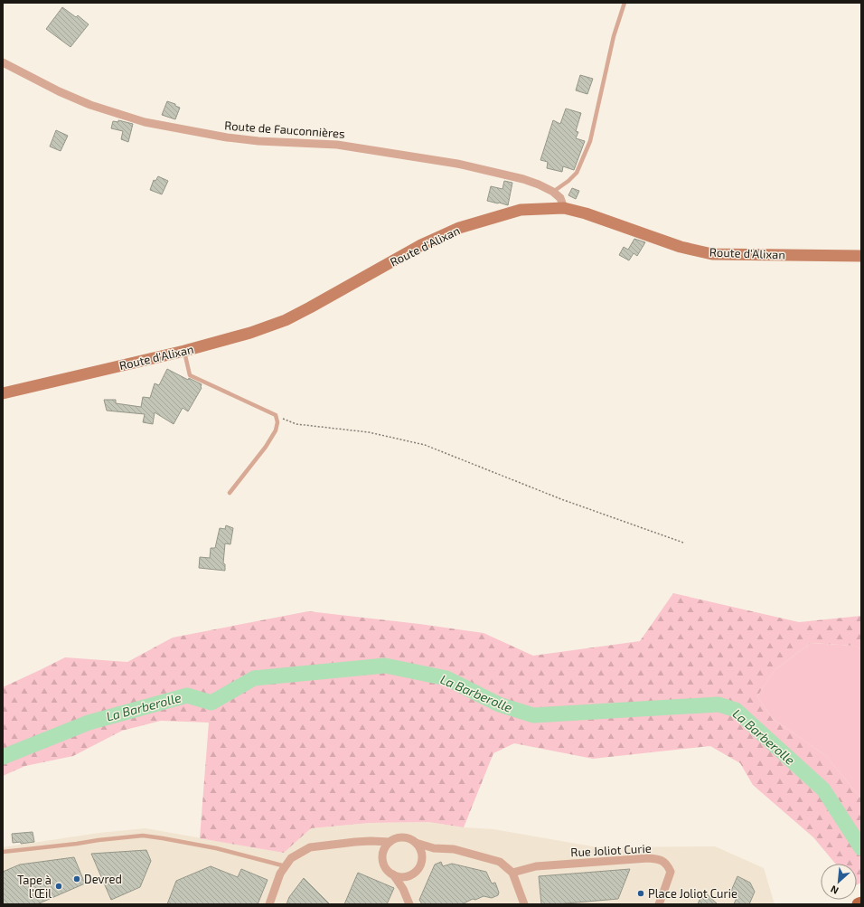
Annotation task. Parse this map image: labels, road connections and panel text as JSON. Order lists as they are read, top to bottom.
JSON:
{
  "streets": {
    "street": ["Route de Fauconnières", "Route d'Alixan", "Rue Joliot Curie"]
  },
  "crossings": [
    ["Route de Fauconnières", "Route d'Alixan"]
  ],
  "water": ["La Barberolle"],
  "places": ["Devred", "Tape à l'Œil", "Place Joliot Curie"],
  "north": "bottom left"
}
